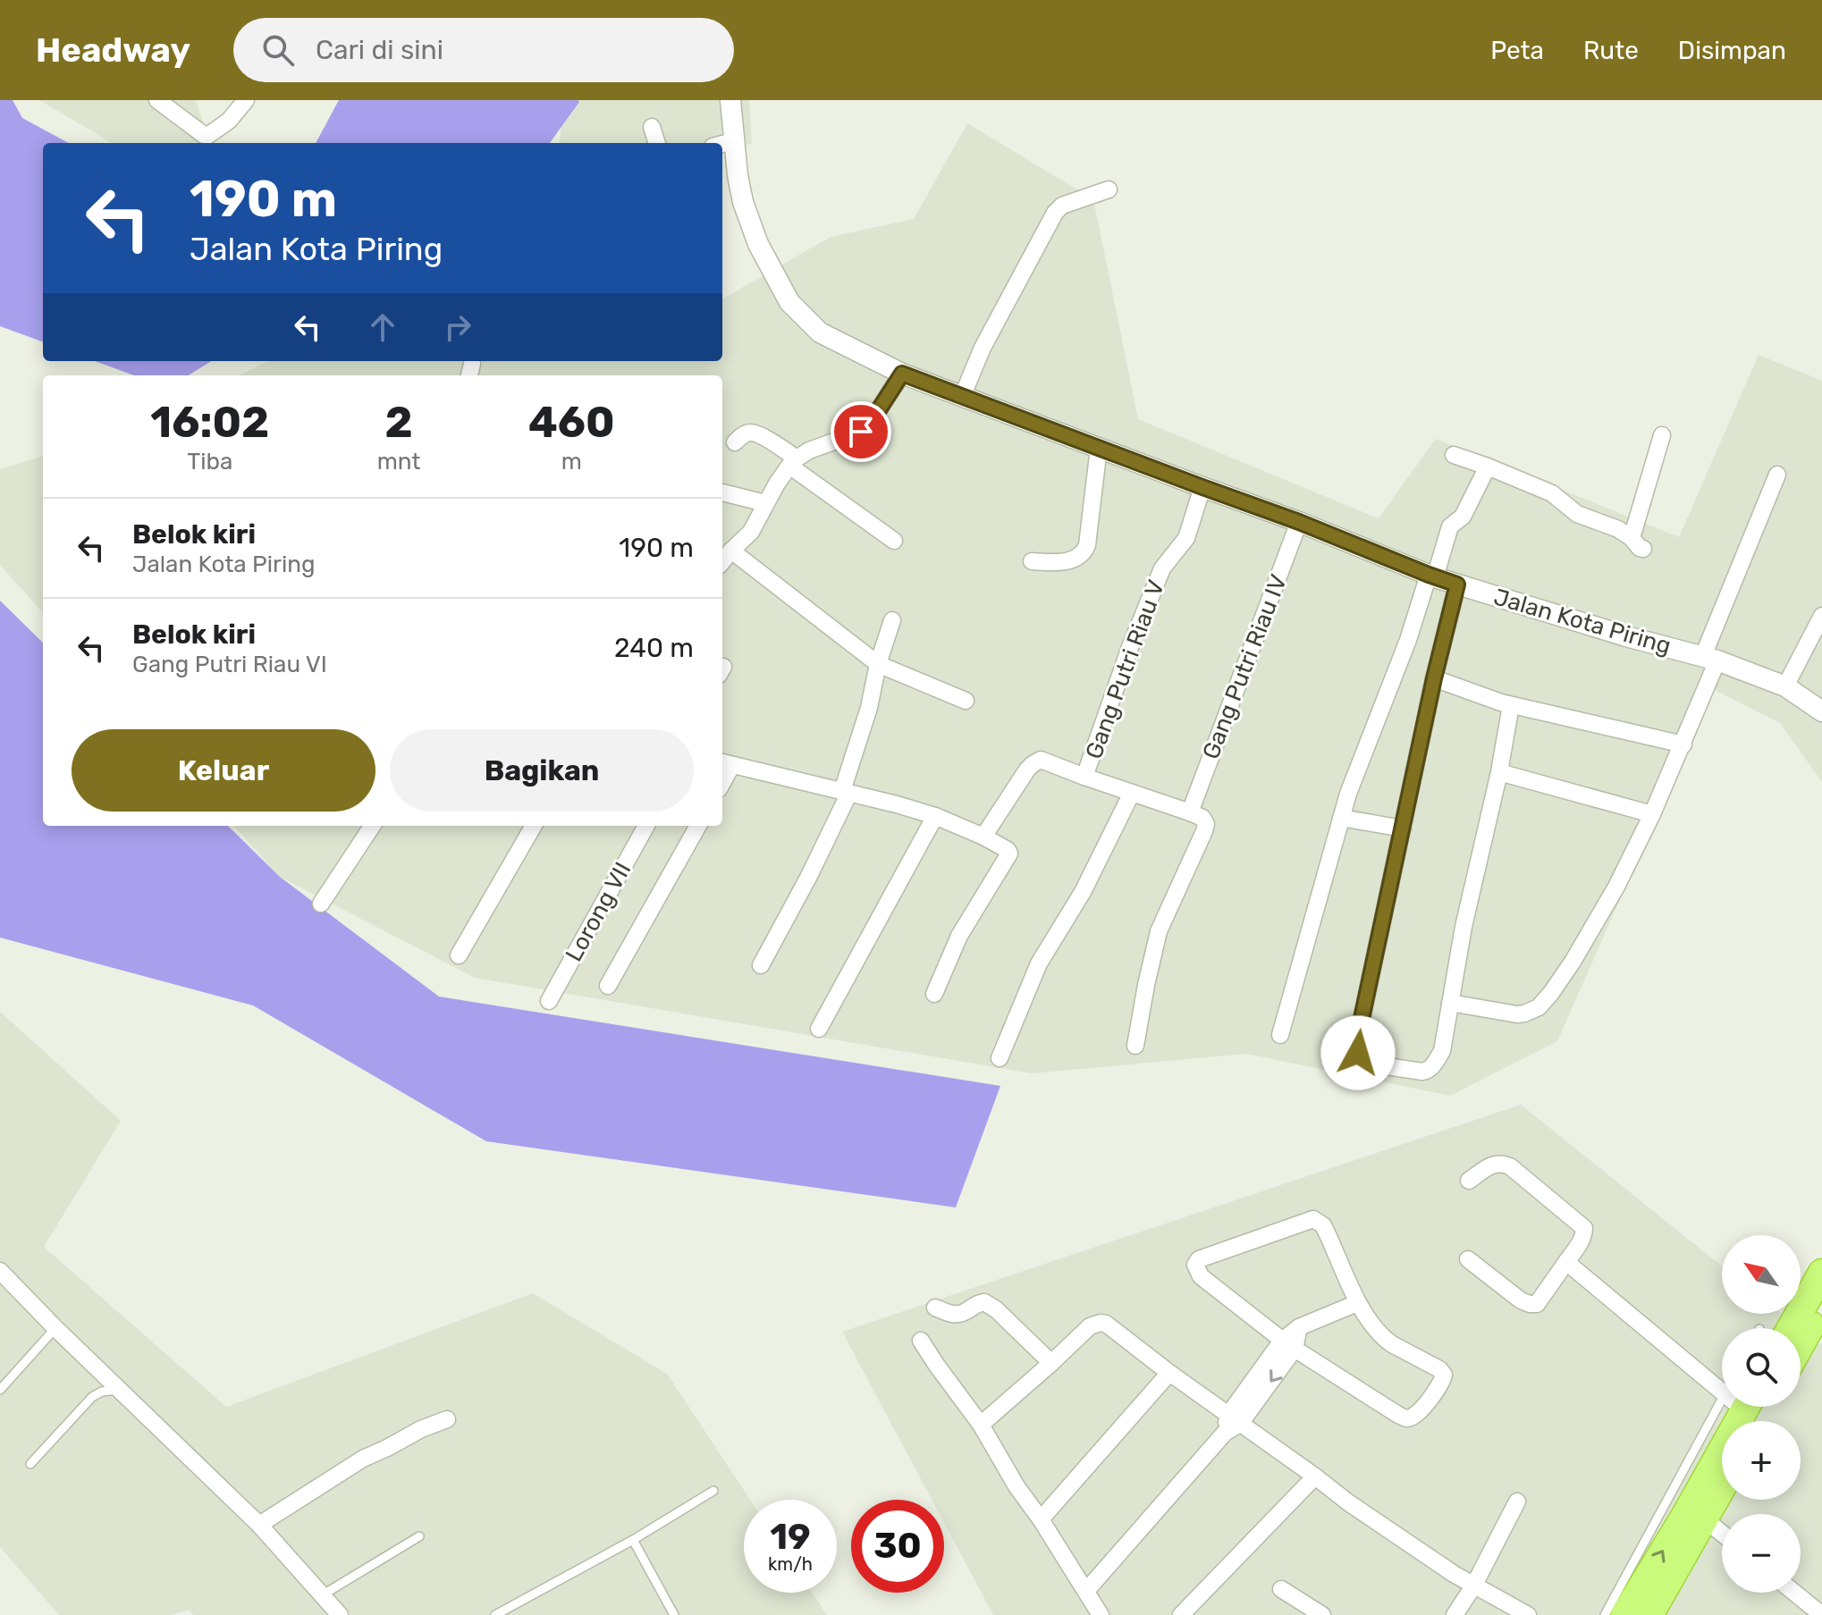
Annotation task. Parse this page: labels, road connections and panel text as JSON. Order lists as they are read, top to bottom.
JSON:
{
  "streets": {
    "street": [
      "Jalan Kota Piring",
      "Gang Putri Riau IV",
      "Gang Putri Riau V",
      "Lorong VII"
    ]
  },
  "crossings": [
    ["Jalan Kota Piring", "Gang Putri Riau IV"],
    ["Jalan Kota Piring", "Gang Putri Riau V"]
  ],
  "north": "top left",
  "page": {
    "header": "Headway",
    "search": "Cari di sini",
    "nav": ["Peta", "Rute", "Disimpan"],
    "turn": ["190 m", "Jalan Kota Piring"],
    "eta": [
      "16:02",
      "Tiba",
      "2",
      "mnt",
      "460",
      "m"
    ],
    "list": [
      {
        "name": "Belok kiri",
        "note": "Jalan Kota Piring",
        "value": "190 m"
      },
      {
        "name": "Belok kiri",
        "note": "Gang Putri Riau VI",
        "value": "240 m"
      }
    ],
    "buttons": ["Keluar", "Bagikan"],
    "map_buttons": ["+", "−"],
    "speed": "19 km/h",
    "limit": "30"
  }
}
